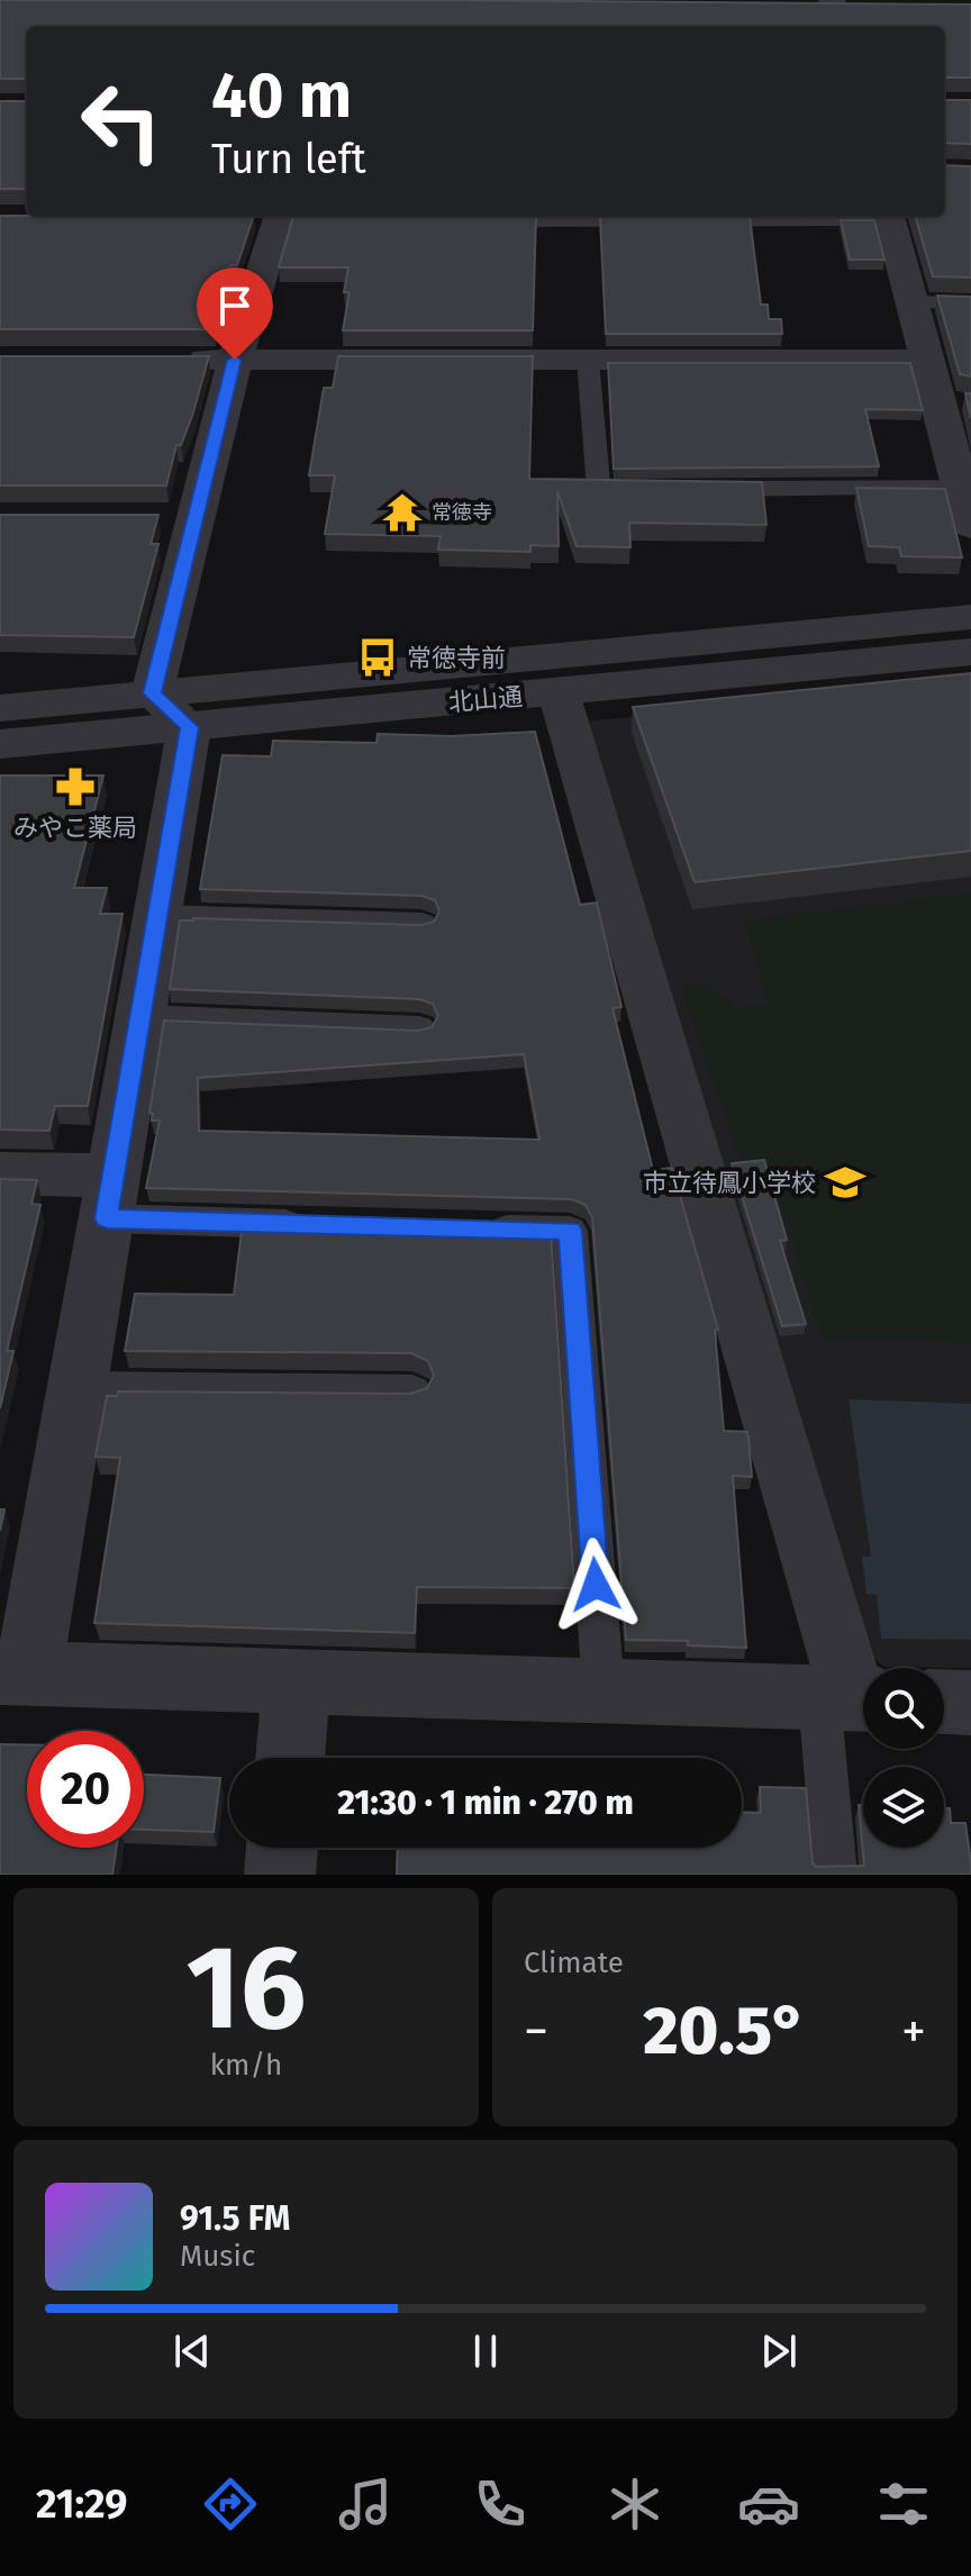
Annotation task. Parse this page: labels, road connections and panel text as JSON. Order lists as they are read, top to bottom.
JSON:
{
  "streets": {
    "street": ["北山通"]
  },
  "places": {
    "temple": ["常徳寺"],
    "bus stop": ["常徳寺前"],
    "pharmacy": ["みやこ薬局"],
    "school or university": ["市立待鳳小学校"]
  },
  "page": {
    "turn": ["40 m", "Turn left"],
    "limit": "20",
    "trip": "21:30 · 1 min · 270 m",
    "tile": [
      ["16", "km/h"],
      "Climate"
    ],
    "heat": ["−", "20.5°", "+"],
    "song": ["91.5 FM", "Music"],
    "tabs": "21:29"
  }
}
